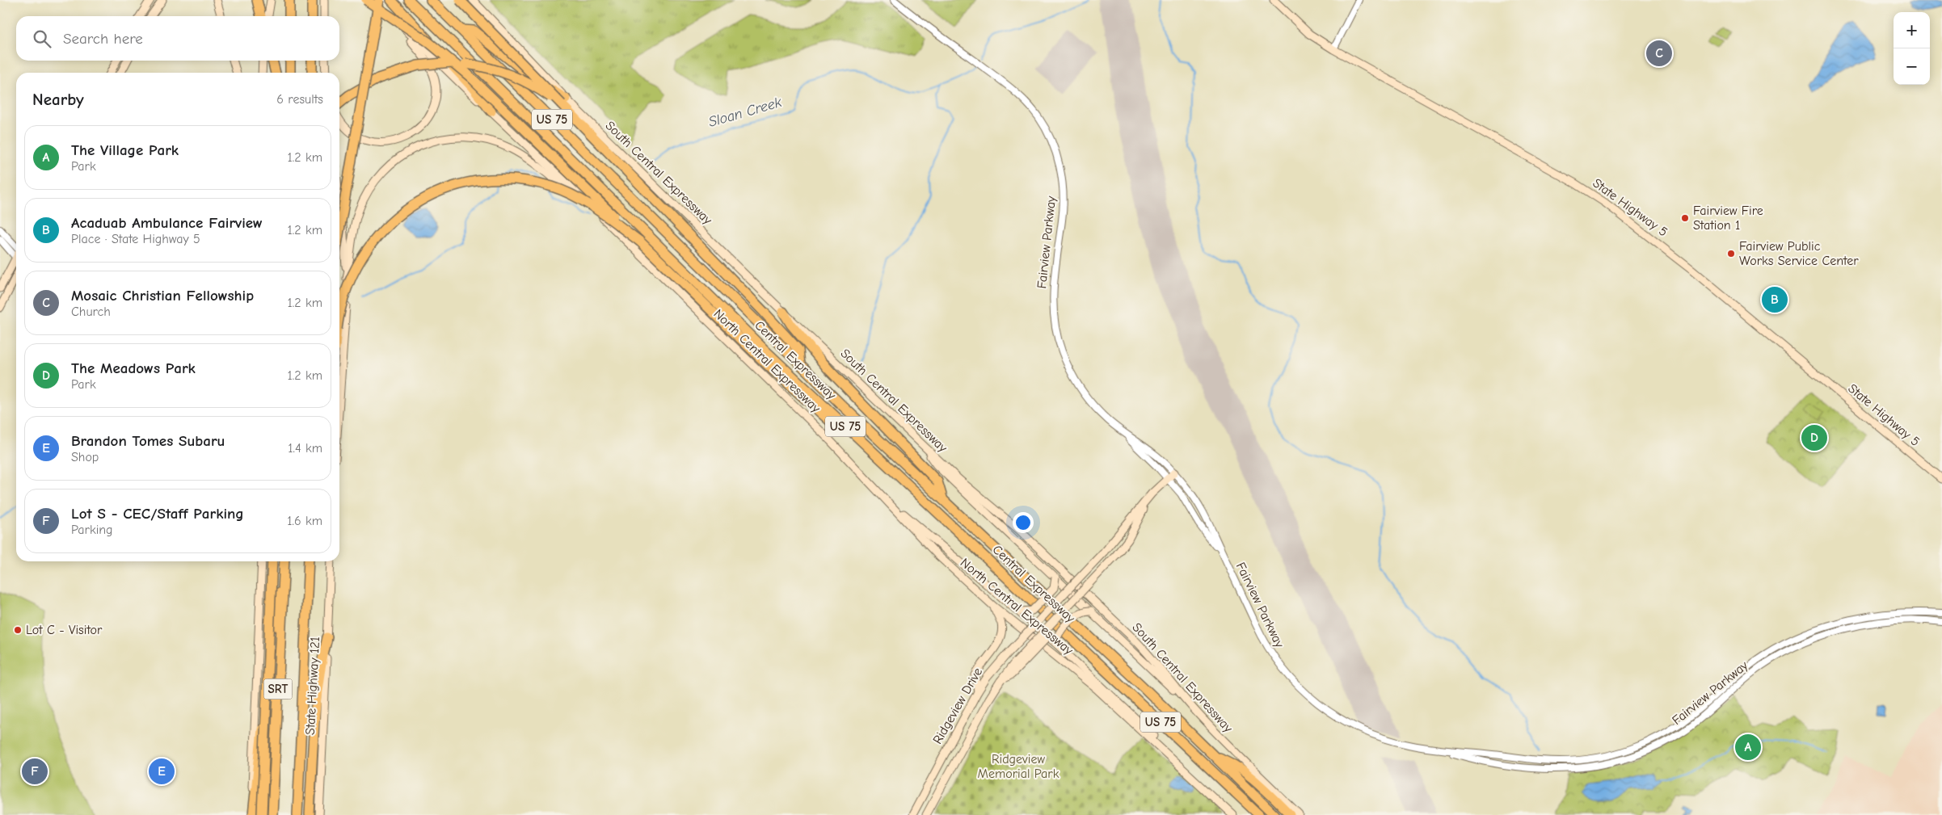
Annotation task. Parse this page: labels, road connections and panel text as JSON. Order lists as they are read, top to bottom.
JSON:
{
  "streets": {
    "highway": ["US 75", "Central Expressway", "SRT"],
    "main road": [
      "South Central Expressway",
      "State Highway 5",
      "North Central Expressway",
      "State Highway 121",
      "Ridgeview Drive"
    ],
    "street": ["Fairview Parkway"]
  },
  "crossings": [
    ["Fairview Parkway", "Ridgeview Drive"]
  ],
  "water": ["Sloan Creek"],
  "parks": ["Ridgeview Memorial Park"],
  "places": ["Fairview Fire Station 1", "Fairview Public Works Service Center", "Lot C - Visitor"],
  "page": {
    "map_buttons": ["+", "−"],
    "search": "Search here",
    "pins": [
      "C",
      "B",
      "D",
      "A",
      "E",
      "F"
    ],
    "heading": ["Nearby", "6 results"],
    "list": [
      {
        "mark": "A",
        "name": "The Village Park",
        "note": "Park",
        "value": "1.2 km"
      },
      {
        "mark": "B",
        "name": "Acaduab Ambulance Fairview",
        "note": "Place · State Highway 5",
        "value": "1.2 km"
      },
      {
        "mark": "C",
        "name": "Mosaic Christian Fellowship",
        "note": "Church",
        "value": "1.2 km"
      },
      {
        "mark": "D",
        "name": "The Meadows Park",
        "note": "Park",
        "value": "1.2 km"
      },
      {
        "mark": "E",
        "name": "Brandon Tomes Subaru",
        "note": "Shop",
        "value": "1.4 km"
      },
      {
        "mark": "F",
        "name": "Lot S - CEC/Staff Parking",
        "note": "Parking",
        "value": "1.6 km"
      }
    ]
  }
}
